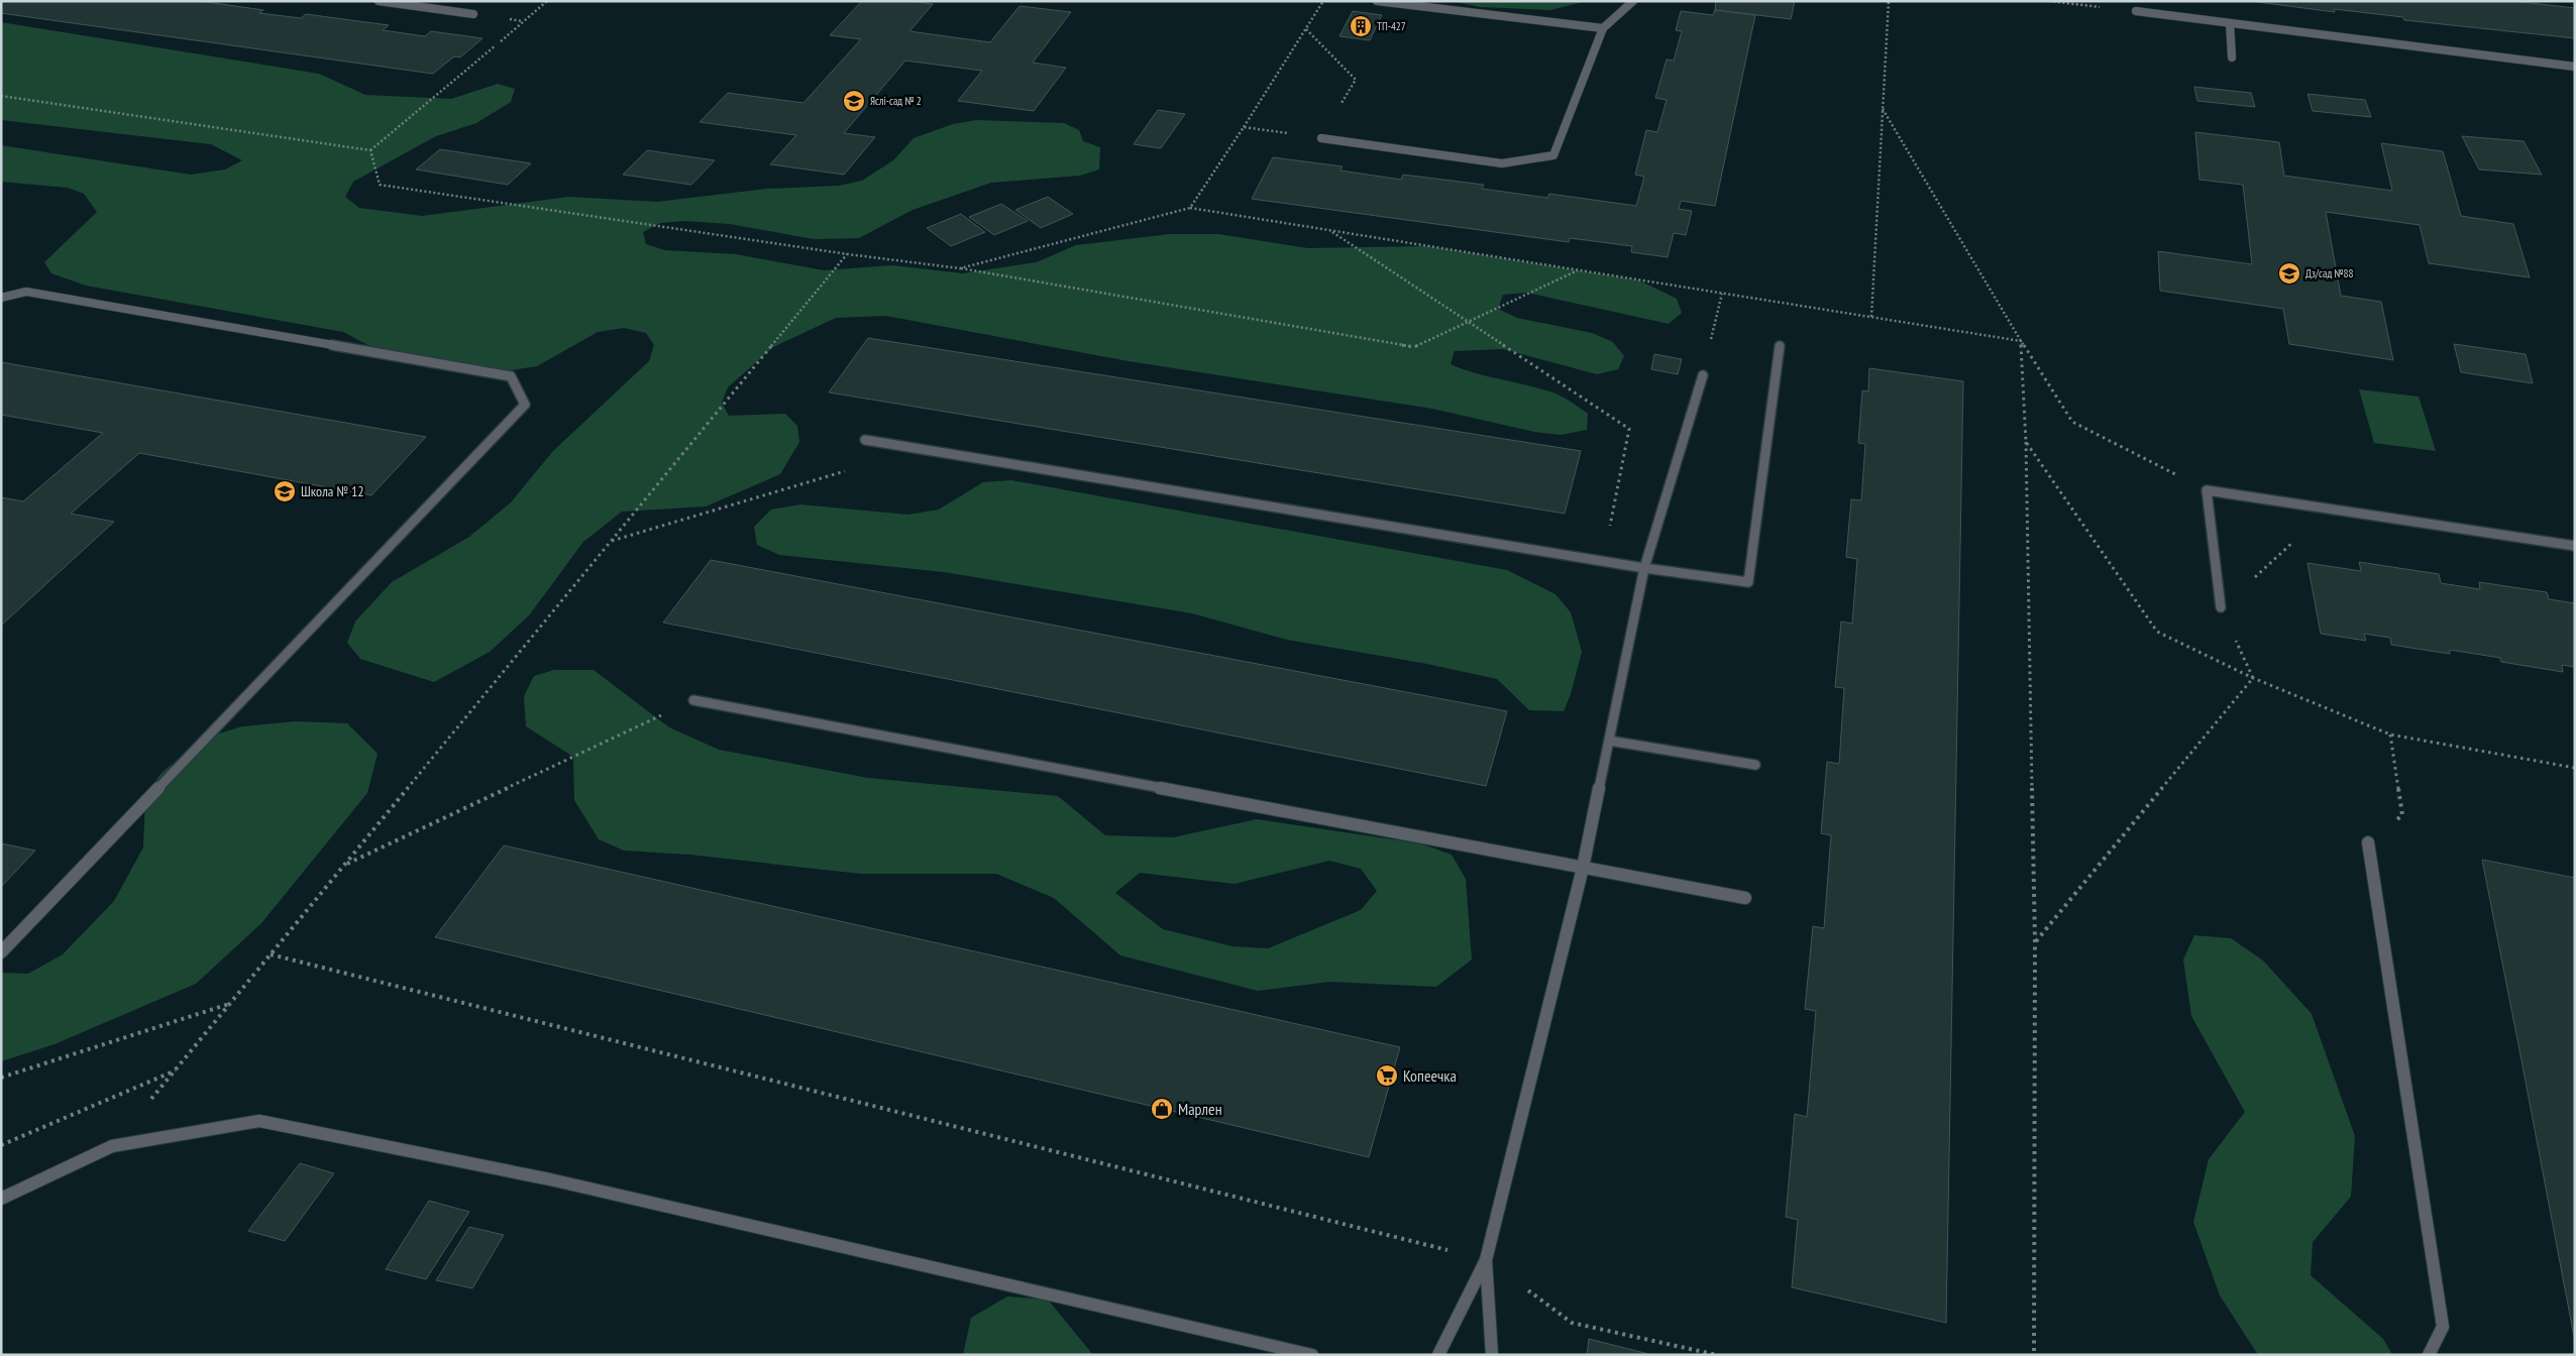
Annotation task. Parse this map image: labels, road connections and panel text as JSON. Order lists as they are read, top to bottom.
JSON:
{
  "places": {
    "building": ["ТП-427"],
    "school or university": ["Яслі-сад № 2", "Дз/сад №88", "Школа № 12"],
    "supermarket": ["Копеечка"],
    "shop": ["Марлен"]
  }
}
